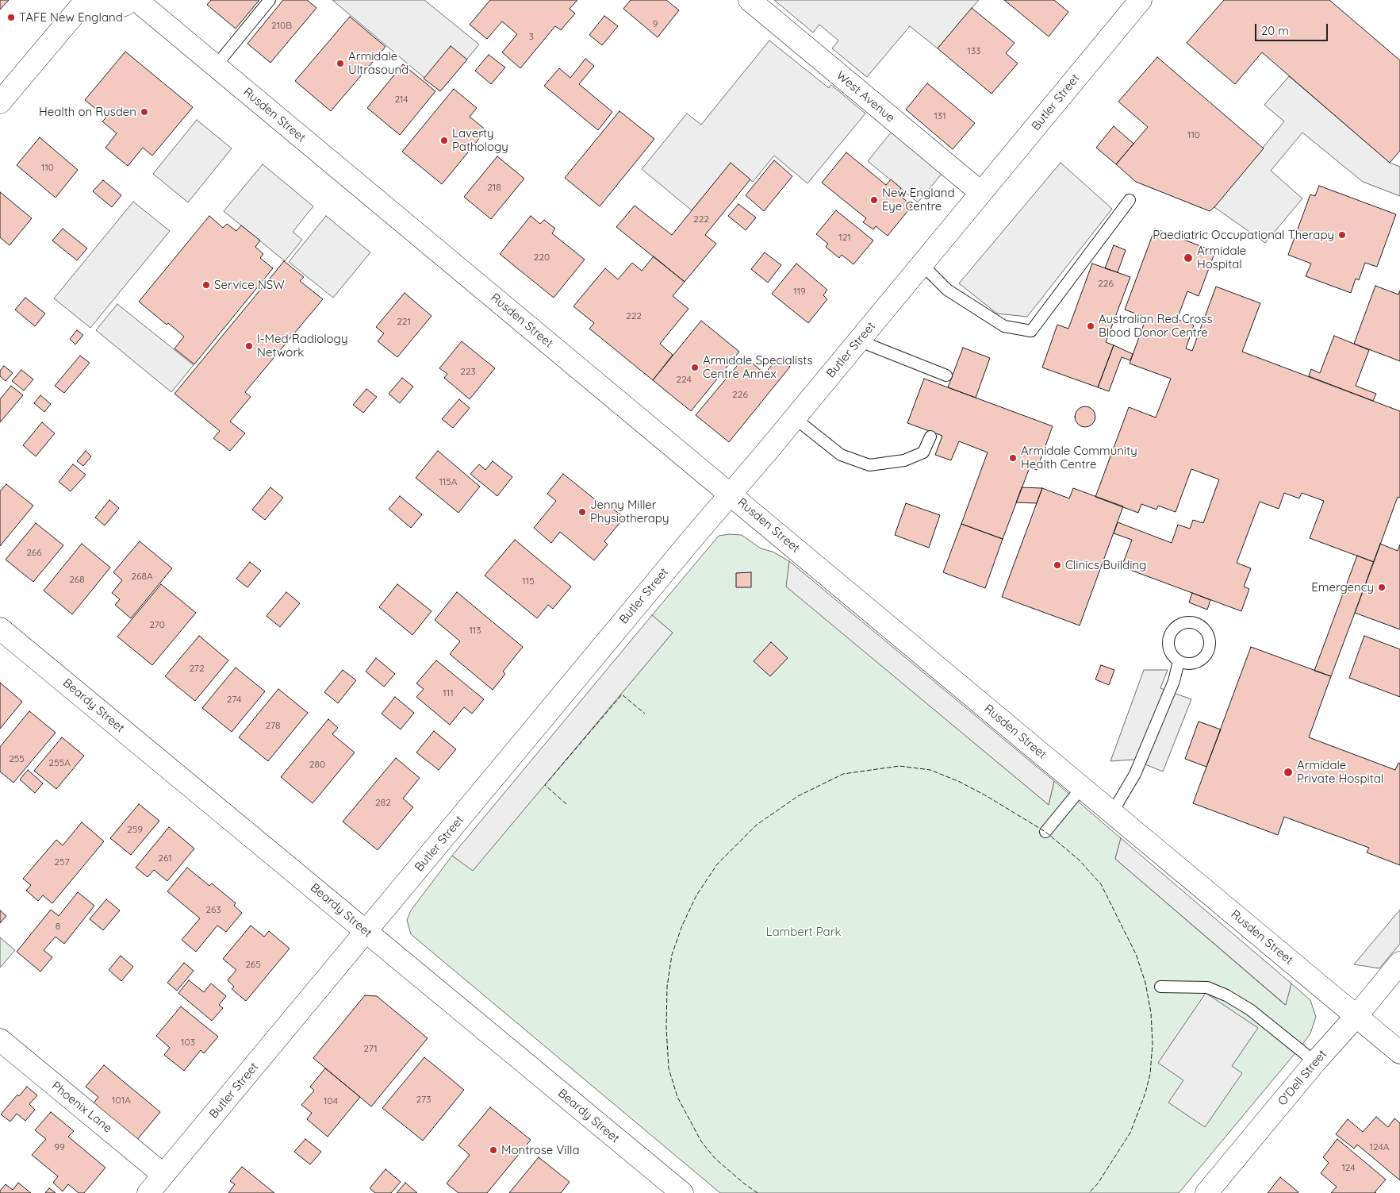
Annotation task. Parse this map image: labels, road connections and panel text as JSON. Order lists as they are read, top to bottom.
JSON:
{
  "streets": {
    "street": [
      "West Avenue",
      "Butler Street",
      "Rusden Street",
      "Beardy Street",
      "O'Dell Street",
      "Phoenix Lane"
    ]
  },
  "crossings": [
    ["West Avenue", "Butler Street"],
    ["Butler Street", "Rusden Street"],
    ["Butler Street", "Beardy Street"],
    ["Butler Street", "Phoenix Lane"],
    ["Rusden Street", "O'Dell Street"]
  ],
  "parks": ["Lambert Park"],
  "places": [
    "TAFE New England",
    "Armidale Ultrasound",
    "Health on Rusden",
    "Laverty Pathology",
    "New England Eye Centre",
    "Paediatric Occupational Therapy",
    "Armidale Hospital",
    "Service NSW",
    "Australian Red Cross Blood Donor Centre",
    "I-Med Radiology Network",
    "Armidale Specialists Centre Annex",
    "Armidale Community Health Centre",
    "Jenny Miller Physiotherapy",
    "Clinics Building",
    "Emergency",
    "Armidale Private Hospital",
    "Montrose Villa"
  ],
  "house_numbers": [
    "9",
    "210B",
    "3",
    "133",
    "214",
    "131",
    "110",
    "110",
    "218",
    "222",
    "121",
    "220",
    "226",
    "119",
    "222",
    "221",
    "223",
    "224",
    "226",
    "115A",
    "266",
    "268A",
    "268",
    "115",
    "270",
    "113",
    "272",
    "111",
    "274",
    "278",
    "255",
    "255A",
    "280",
    "282",
    "259",
    "261",
    "257",
    "263",
    "8",
    "265",
    "103",
    "271",
    "273",
    "101A",
    "104",
    "99",
    "124A",
    "124"
  ],
  "scale_bar": "20 m"
}
